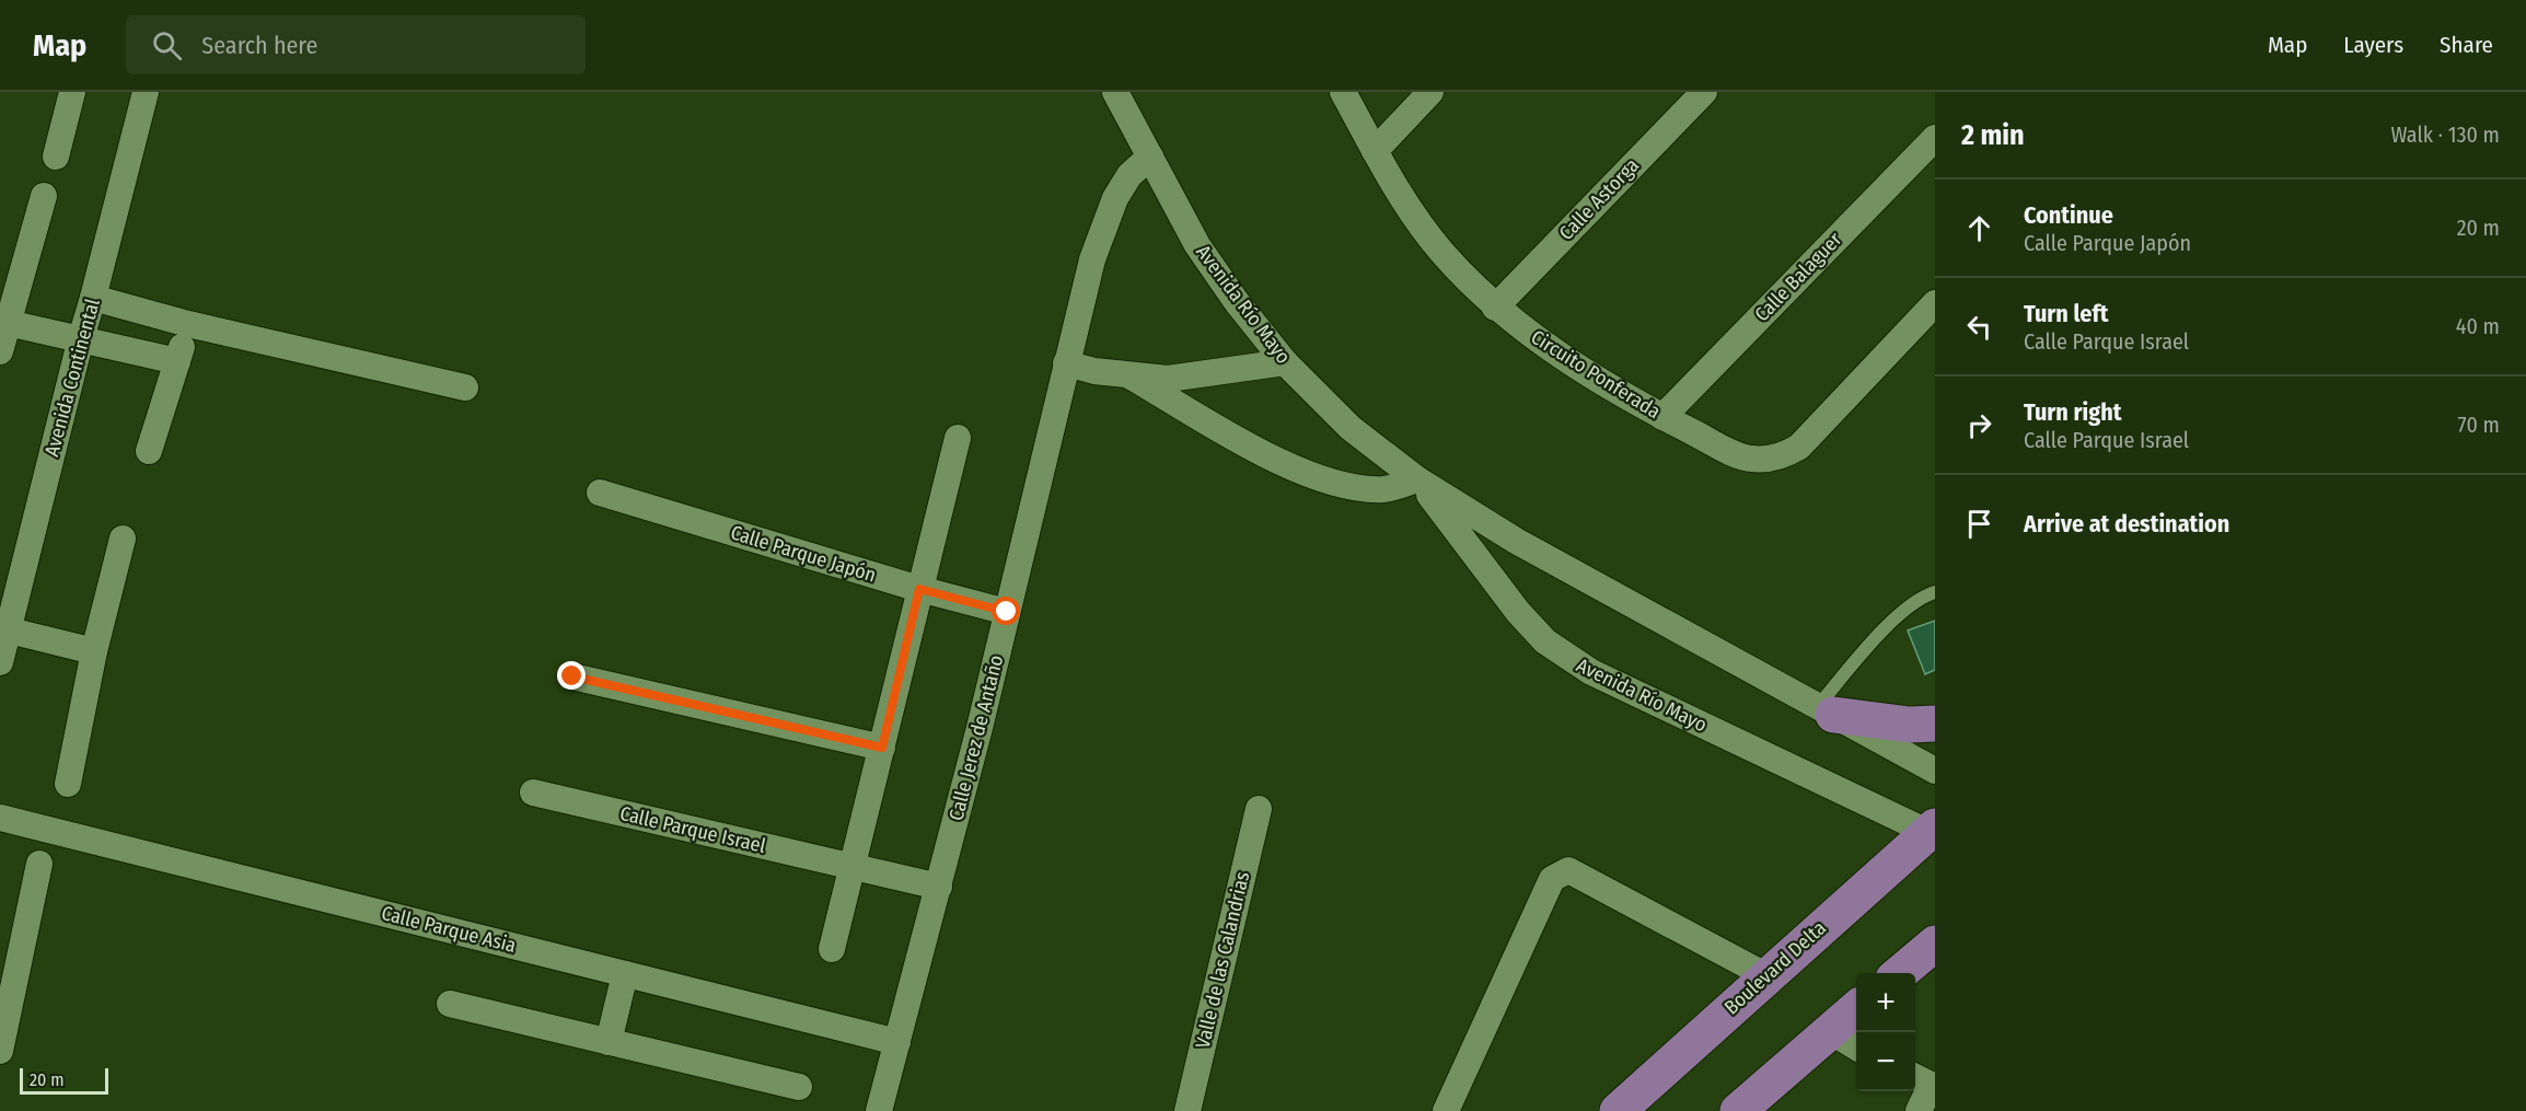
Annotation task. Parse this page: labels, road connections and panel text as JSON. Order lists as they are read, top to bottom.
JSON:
{
  "streets": {
    "main road": ["Boulevard Delta"],
    "street": [
      "Calle Astorga",
      "Calle Balaguer",
      "Avenida Río Mayo",
      "Circuito Ponferada",
      "Avenida Continental",
      "Calle Parque Japón",
      "Calle Jerez de Antaño",
      "Calle Parque Israel",
      "Calle Parque Asia",
      "Valle de las Calandrias"
    ]
  },
  "crossings": [
    ["Calle Astorga", "Circuito Ponferada"],
    ["Calle Balaguer", "Circuito Ponferada"],
    ["Avenida Río Mayo", "Calle Jerez de Antaño"],
    ["Avenida Río Mayo", "Boulevard Delta"],
    ["Calle Parque Japón", "Calle Jerez de Antaño"],
    ["Calle Jerez de Antaño", "Calle Parque Israel"],
    ["Calle Jerez de Antaño", "Calle Parque Asia"]
  ],
  "scale_bar": "20 m",
  "page": {
    "header": "Map",
    "search": "Search here",
    "nav": ["Map", "Layers", "Share"],
    "heading": ["2 min", "Walk · 130 m"],
    "list": [
      ["Continue", "Calle Parque Japón", "20 m"],
      ["Turn left", "Calle Parque Israel", "40 m"],
      ["Turn right", "Calle Parque Israel", "70 m"],
      "Arrive at destination"
    ],
    "map_buttons": ["+", "−"],
    "scale": "20 m"
  }
}
